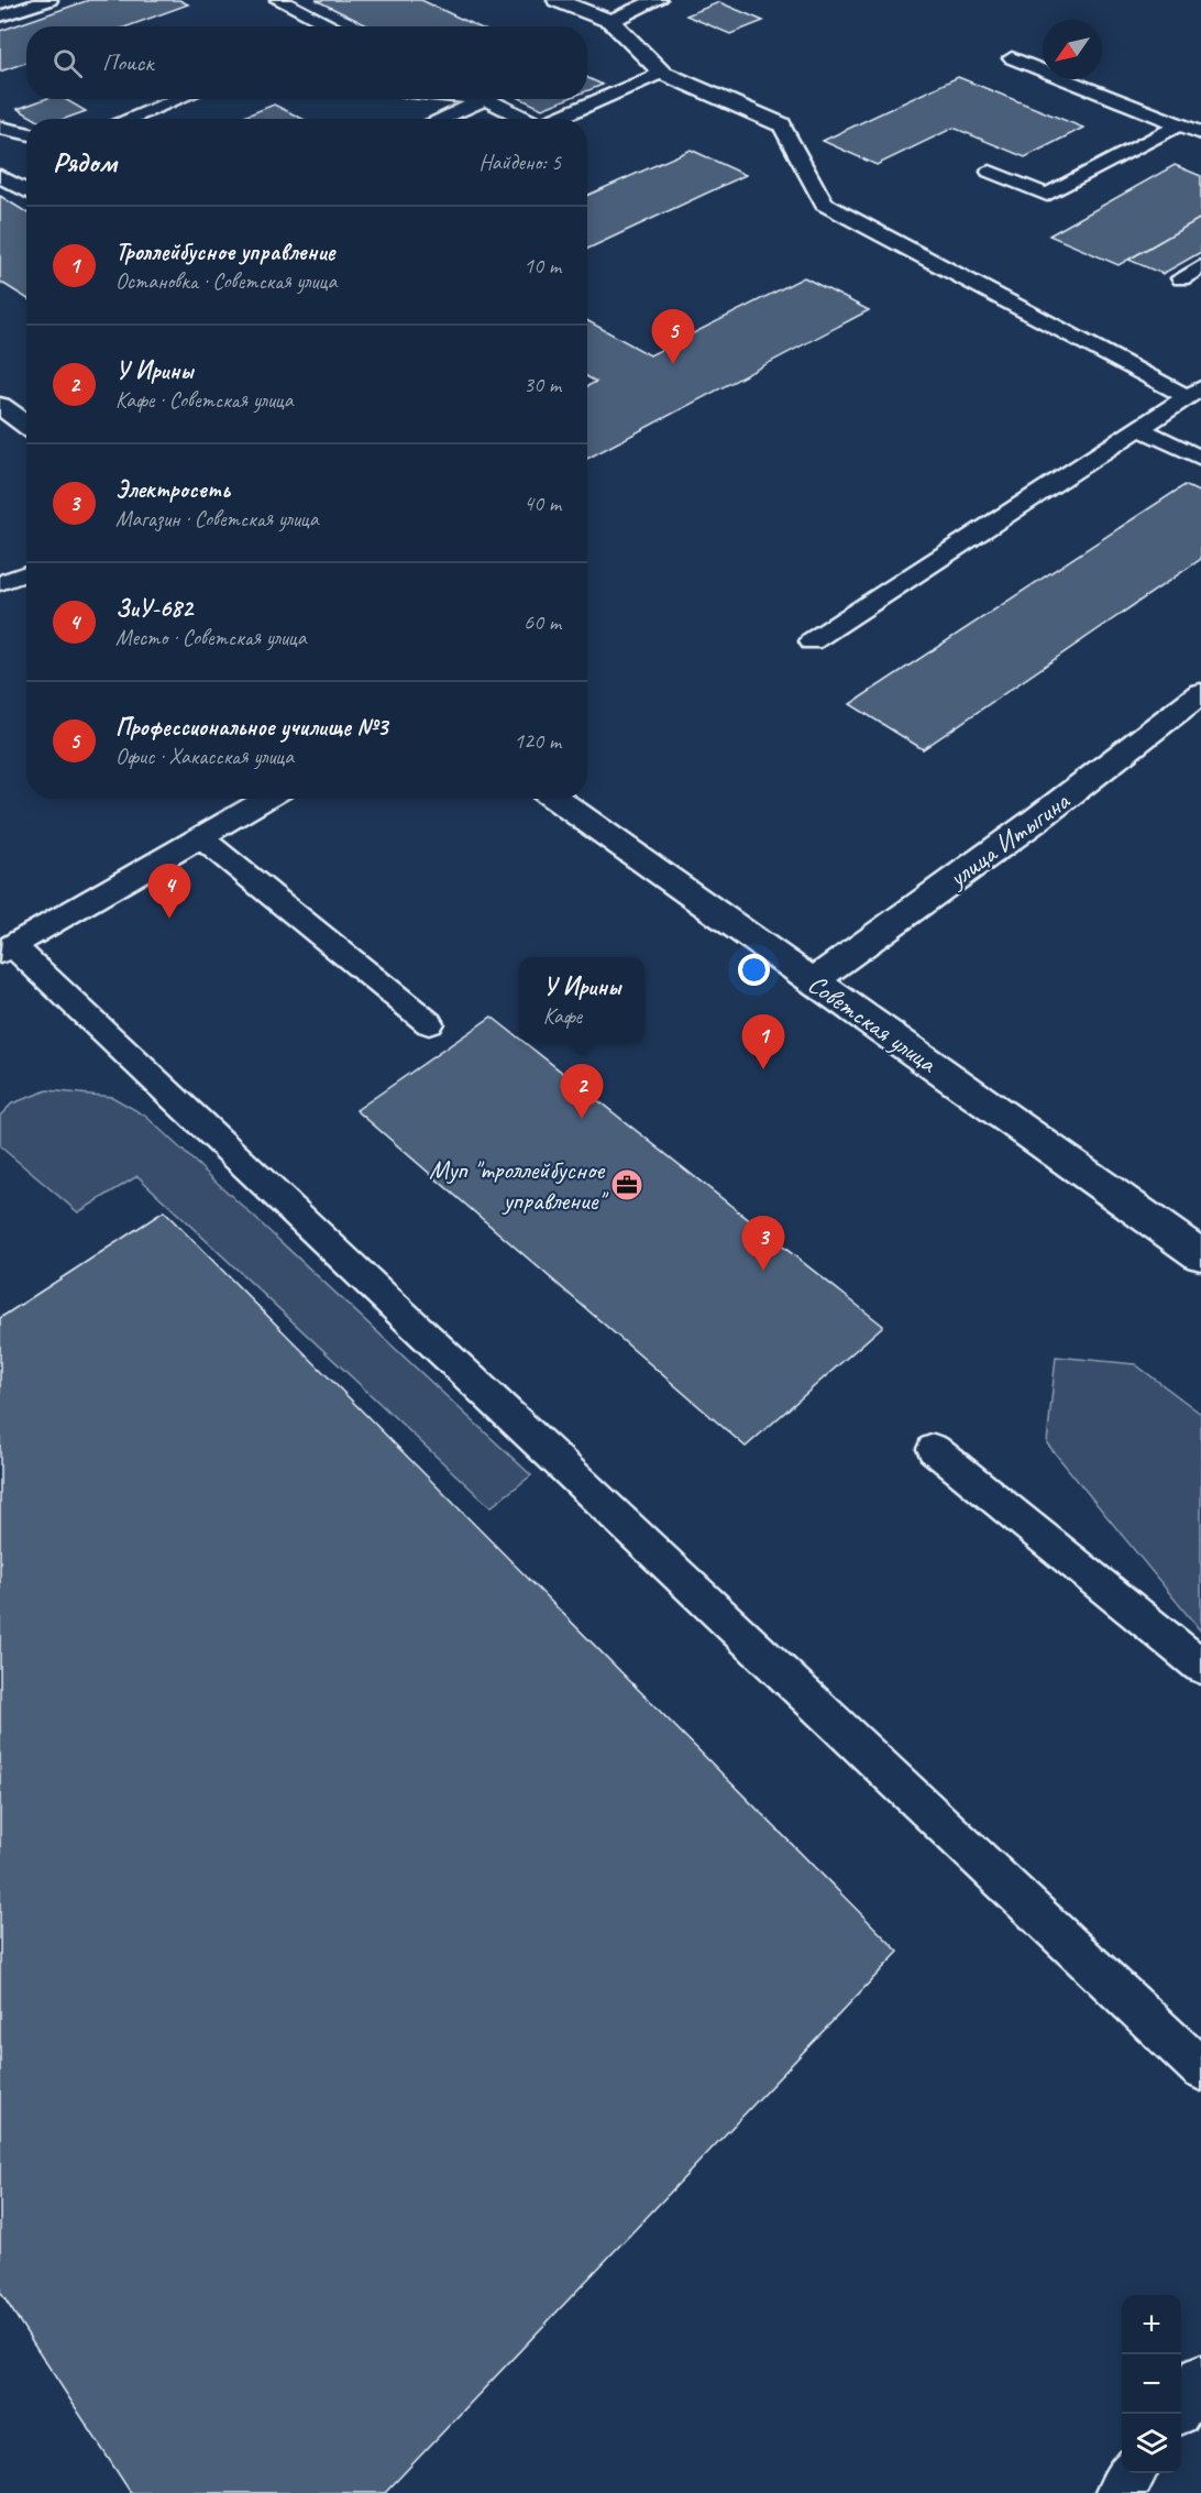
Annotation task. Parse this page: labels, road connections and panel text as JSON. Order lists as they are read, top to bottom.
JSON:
{
  "streets": {
    "street": ["улица Итыгина", "Советская улица"]
  },
  "crossings": [
    ["улица Итыгина", "Советская улица"]
  ],
  "places": {
    "office": ["Муп \"троллейбусное управление\""]
  },
  "north": "bottom left",
  "page": {
    "search": "Поиск",
    "heading": ["Рядом", "Найдено: 5"],
    "list": [
      {
        "mark": "1",
        "name": "Троллейбусное управление",
        "note": "Остановка · Советская улица",
        "value": "10 m"
      },
      {
        "mark": "2",
        "name": "У Ирины",
        "note": "Кафе · Советская улица",
        "value": "30 m"
      },
      {
        "mark": "3",
        "name": "Электросеть",
        "note": "Магазин · Советская улица",
        "value": "40 m"
      },
      {
        "mark": "4",
        "name": "ЗиУ-682",
        "note": "Место · Советская улица",
        "value": "60 m"
      },
      {
        "mark": "5",
        "name": "Профессиональное училище №3",
        "note": "Офис · Хакасская улица",
        "value": "120 m"
      }
    ],
    "pins": [
      "5",
      "4",
      "1",
      "2",
      "3"
    ],
    "popup": ["У Ирины", "Кафе"],
    "map_buttons": ["+", "−"]
  }
}
